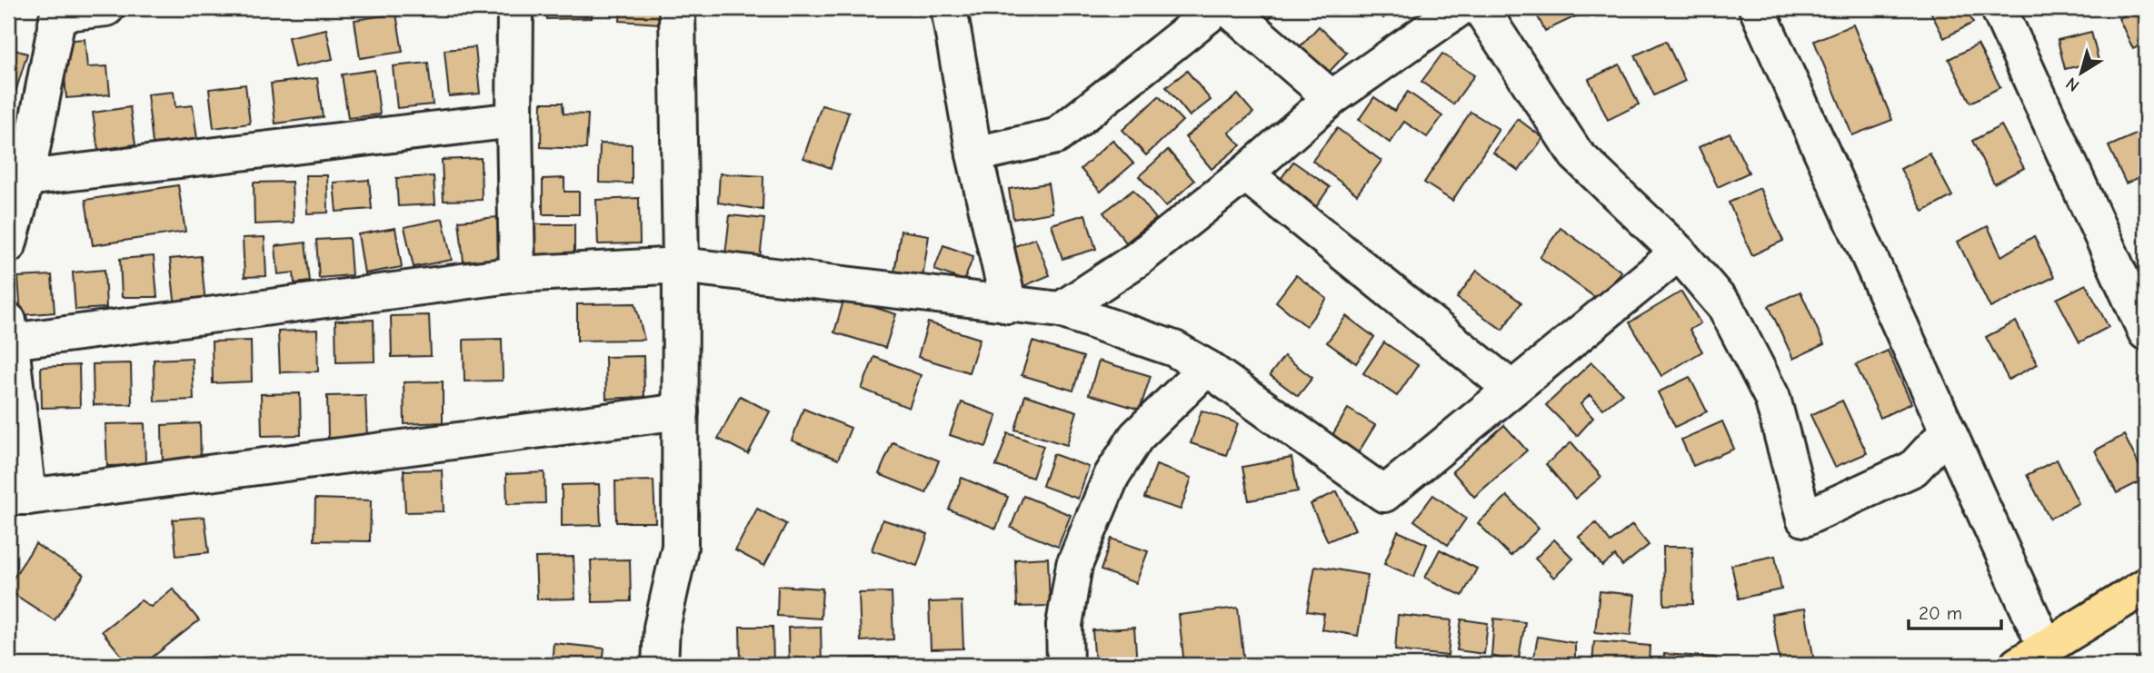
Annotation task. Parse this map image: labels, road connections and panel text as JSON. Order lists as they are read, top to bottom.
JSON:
{
  "scale_bar": "20 m",
  "north": "bottom left"
}
